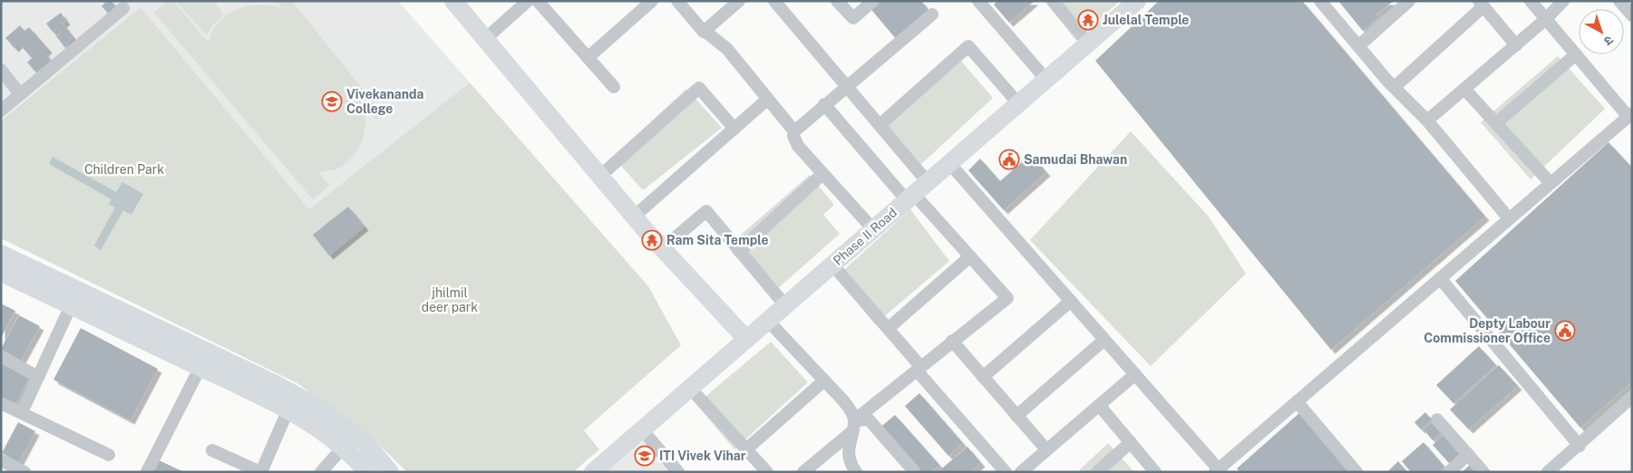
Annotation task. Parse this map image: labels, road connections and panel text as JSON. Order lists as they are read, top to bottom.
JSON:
{
  "streets": {
    "street": ["Phase II Road"]
  },
  "parks": ["Children Park", "jhilmil deer park"],
  "places": {
    "temple": ["Julelal Temple", "Ram Sita Temple"],
    "school or university": ["Vivekananda College", "ITI Vivek Vihar"],
    "public building": ["Samudai Bhawan", "Depty Labour Commissioner Office"]
  },
  "north": "bottom right"
}
